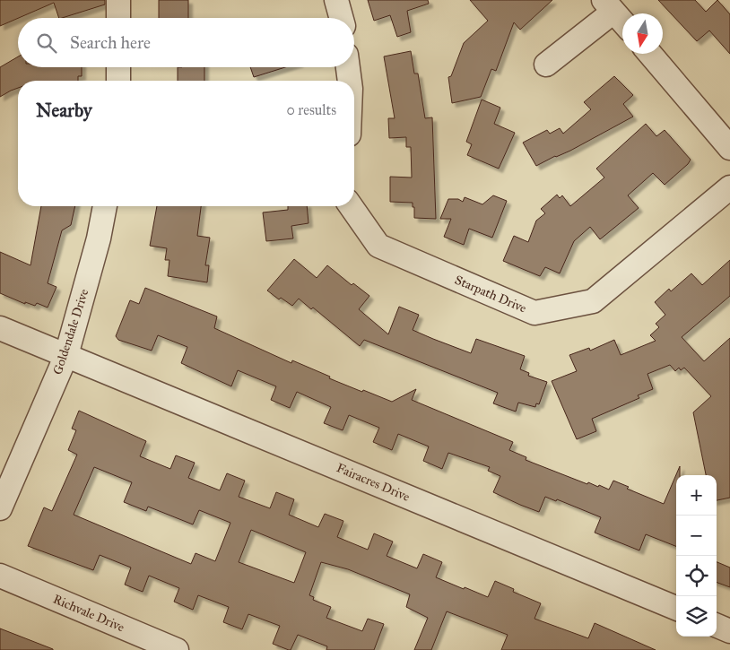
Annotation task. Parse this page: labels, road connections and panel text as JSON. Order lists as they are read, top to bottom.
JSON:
{
  "streets": {
    "street": [
      "Starpath Drive",
      "Goldendale Drive",
      "Fairacres Drive",
      "Richvale Drive"
    ]
  },
  "crossings": [
    ["Goldendale Drive", "Fairacres Drive"]
  ],
  "north": "bottom",
  "page": {
    "search": "Search here",
    "heading": ["Nearby", "0 results"],
    "map_buttons": ["+", "−"]
  }
}
